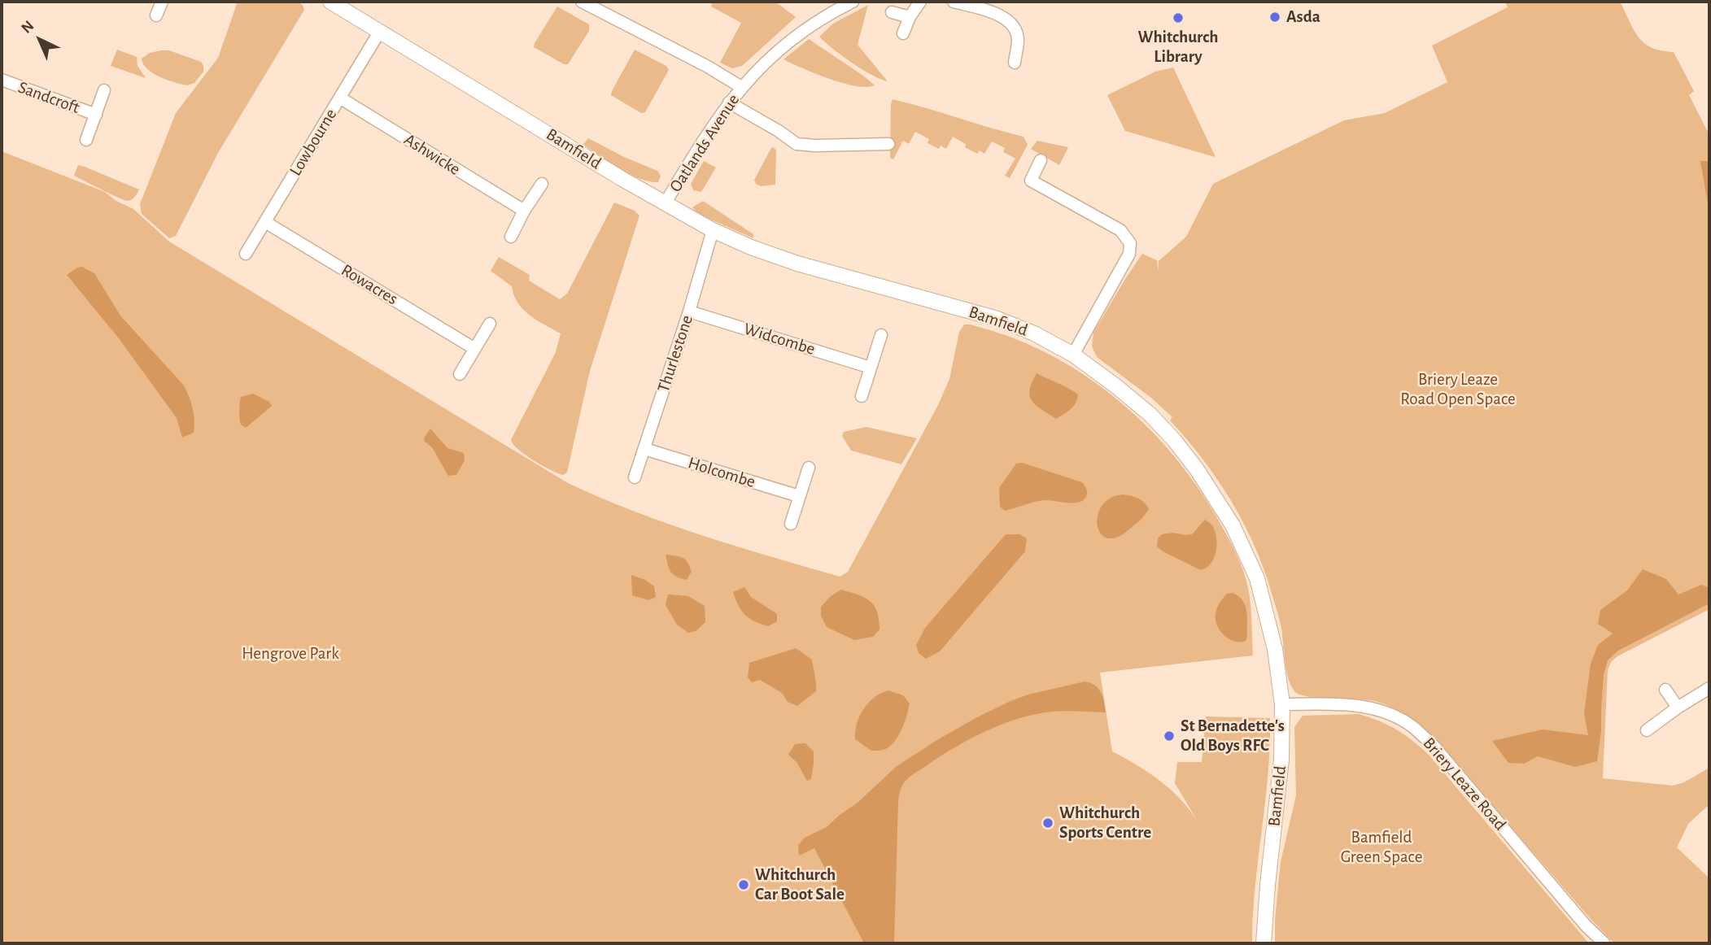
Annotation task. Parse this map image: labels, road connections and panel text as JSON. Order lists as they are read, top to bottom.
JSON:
{
  "streets": {
    "street": [
      "Sandcroft",
      "Lowbourne",
      "Oatlands Avenue",
      "Bamfield",
      "Ashwicke",
      "Rowacres",
      "Widcombe",
      "Thurlestone",
      "Holcombe",
      "Briery Leaze Road"
    ]
  },
  "crossings": [
    ["Lowbourne", "Bamfield"],
    ["Lowbourne", "Ashwicke"],
    ["Lowbourne", "Rowacres"],
    ["Oatlands Avenue", "Bamfield"],
    ["Bamfield", "Thurlestone"],
    ["Bamfield", "Briery Leaze Road"],
    ["Widcombe", "Thurlestone"],
    ["Thurlestone", "Holcombe"]
  ],
  "parks": ["Briery Leaze Road Open Space", "Hengrove Park", "Bamfield Green Space"],
  "places": [
    "Asda",
    "Whitchurch Library",
    "St Bernadette's Old Boys RFC",
    "Whitchurch Sports Centre",
    "Whitchurch Car Boot Sale"
  ],
  "north": "top left"
}
